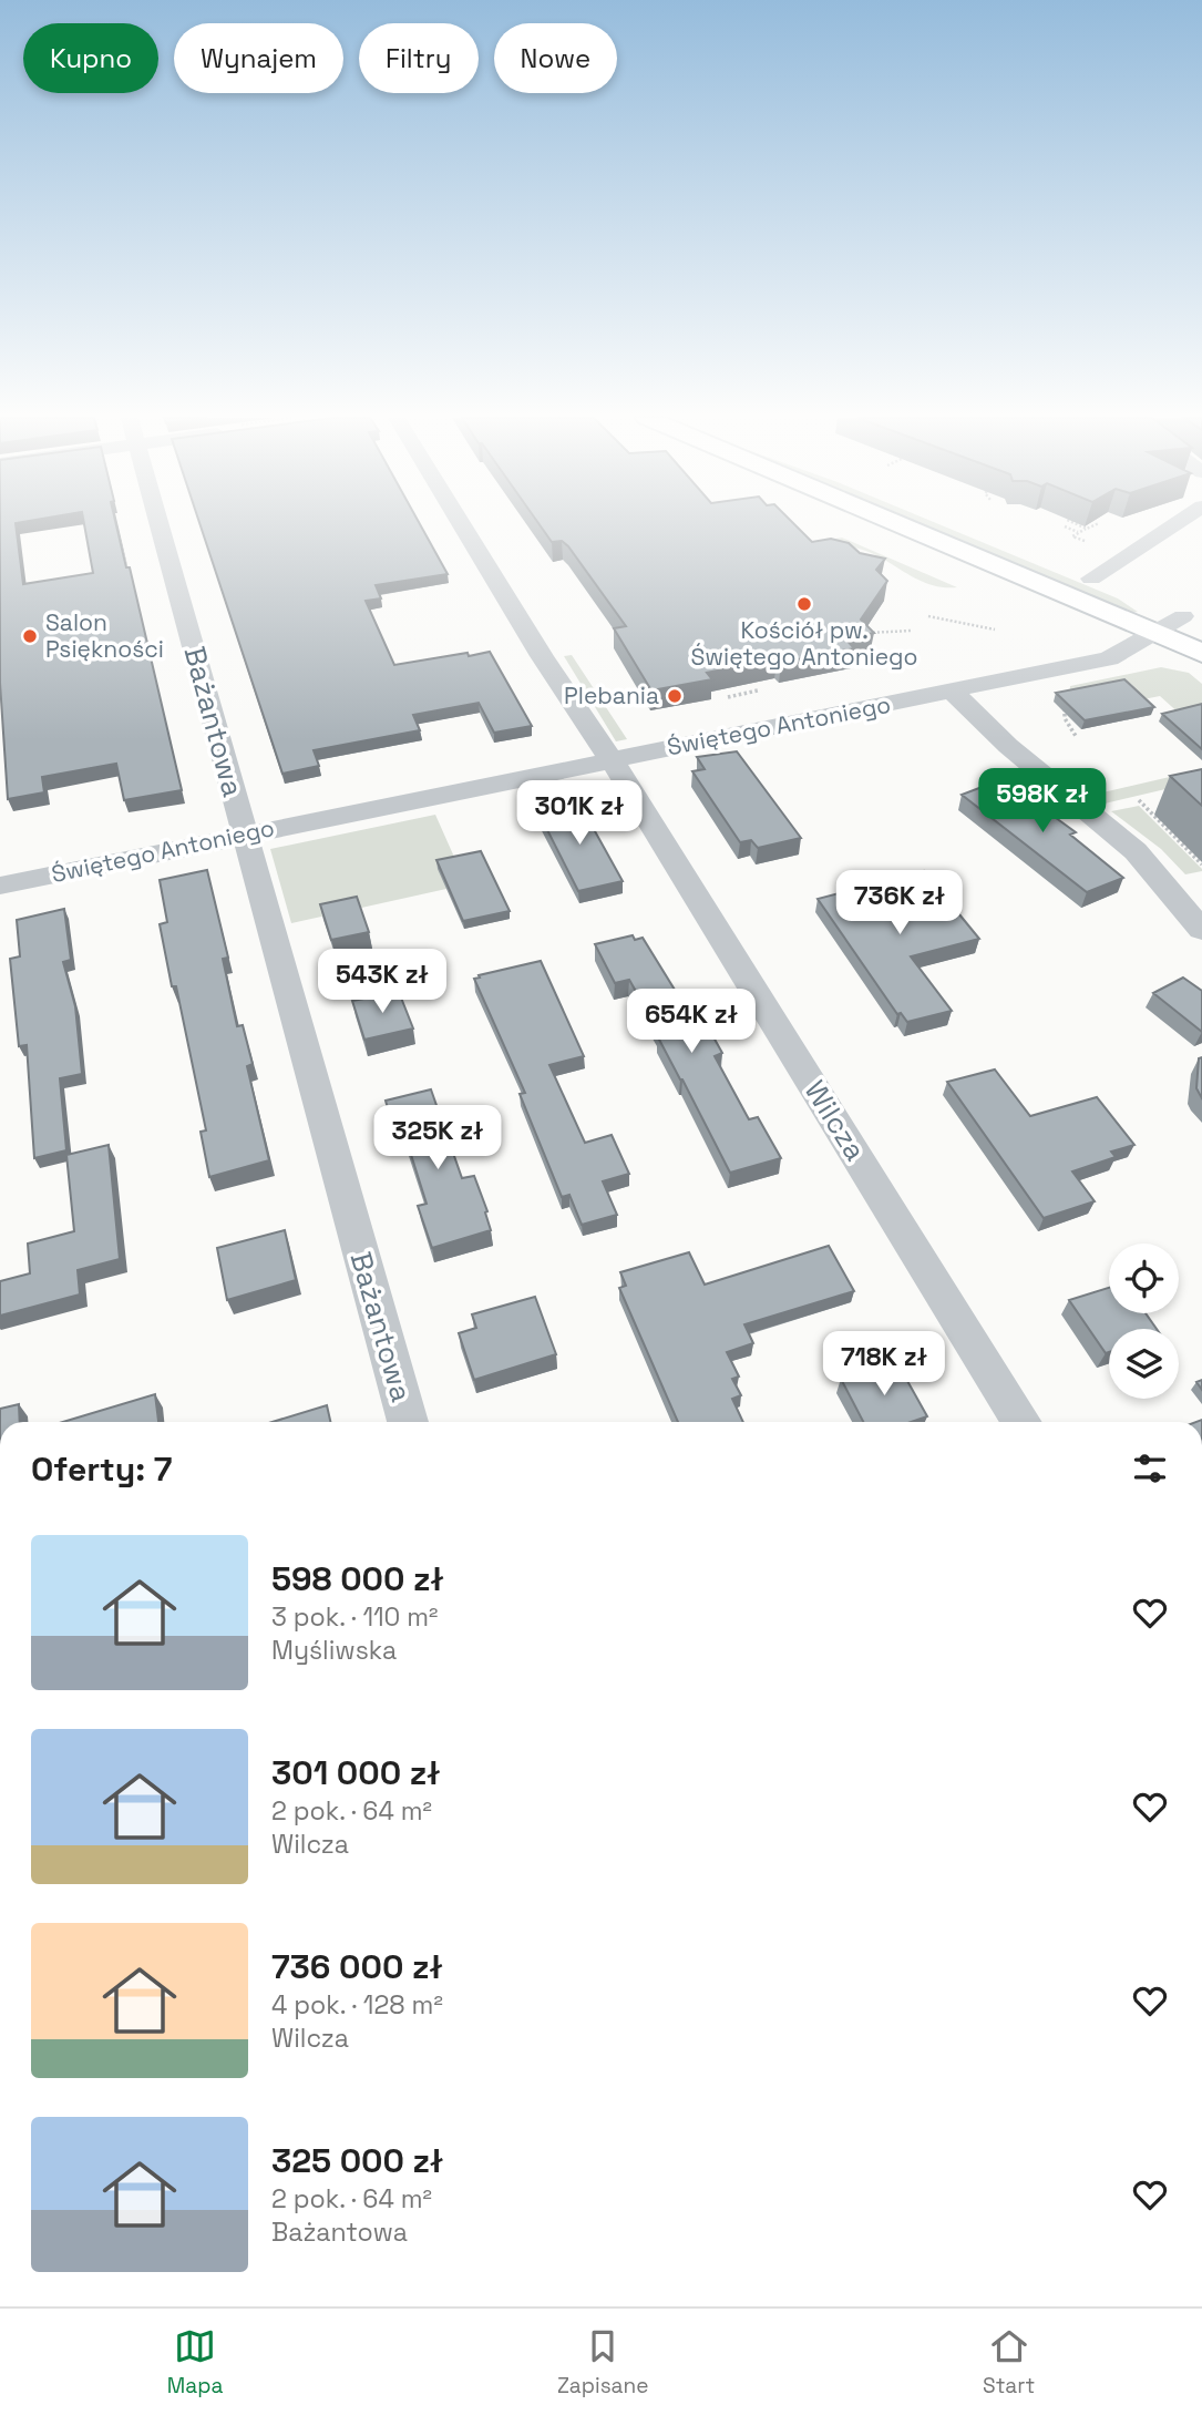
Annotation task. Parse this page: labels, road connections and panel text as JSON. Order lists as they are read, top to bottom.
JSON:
{
  "streets": {
    "street": ["Bażantowa", "Świętego Antoniego", "Wilcza"]
  },
  "crossings": [
    ["Bażantowa", "Świętego Antoniego"],
    ["Świętego Antoniego", "Wilcza"]
  ],
  "places": ["Kościół pw. Świętego Antoniego", "Salon Psiękności", "Plebania"],
  "page": {
    "chip": [
      "Kupno",
      "Wynajem",
      "Filtry",
      "Nowe"
    ],
    "price": [
      "598K zł",
      "301K zł",
      "736K zł",
      "543K zł",
      "654K zł",
      "325K zł",
      "718K zł"
    ],
    "heading": "Oferty: 7",
    "list": [
      {
        "name": "598 000 zł",
        "note": "3 pok. · 110 m² · Myśliwska"
      },
      {
        "name": "301 000 zł",
        "note": "2 pok. · 64 m² · Wilcza"
      },
      {
        "name": "736 000 zł",
        "note": "4 pok. · 128 m² · Wilcza"
      },
      {
        "name": "325 000 zł",
        "note": "2 pok. · 64 m² · Bażantowa"
      }
    ],
    "tabs": ["Mapa", "Zapisane", "Start"]
  }
}
